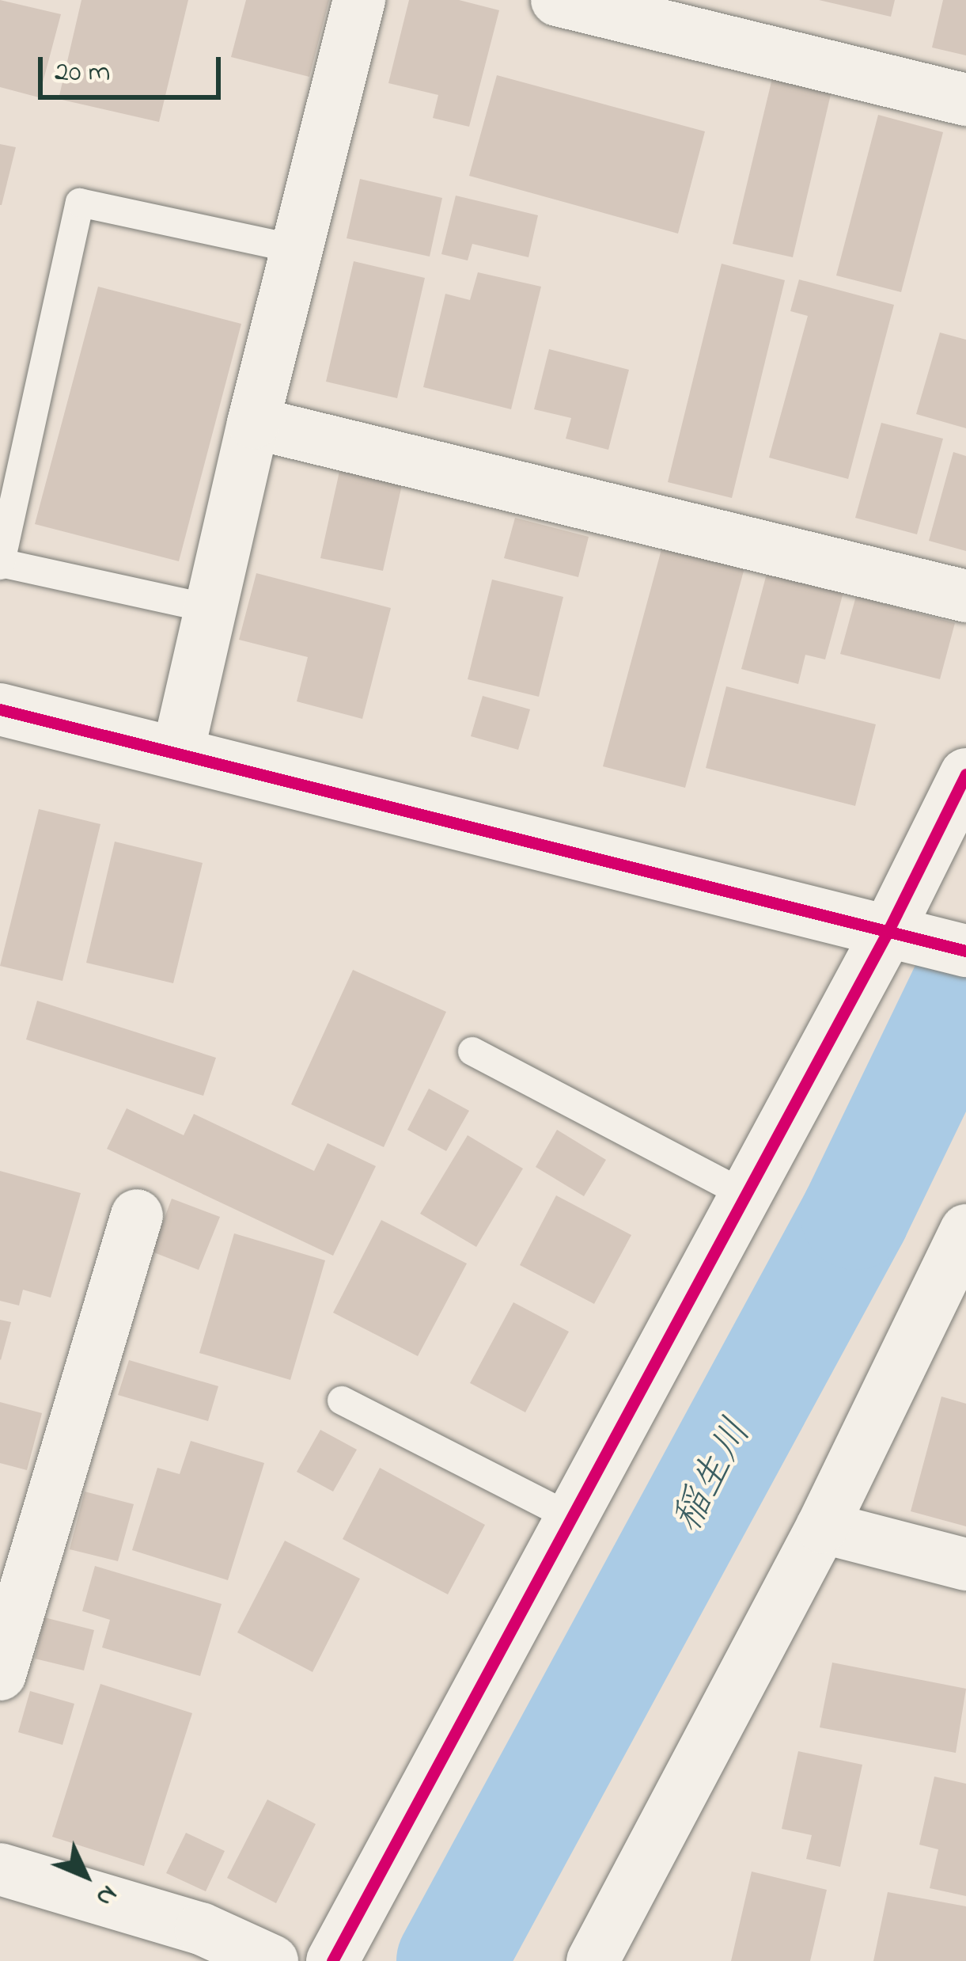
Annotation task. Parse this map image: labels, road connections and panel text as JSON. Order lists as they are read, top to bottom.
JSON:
{
  "water": ["稲生川"],
  "scale_bar": "20 m",
  "north": "bottom right"
}
